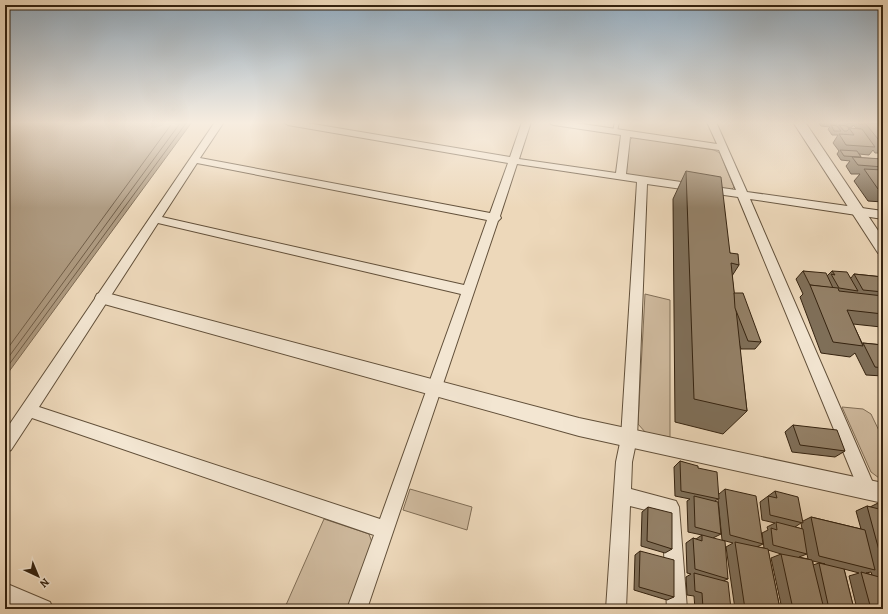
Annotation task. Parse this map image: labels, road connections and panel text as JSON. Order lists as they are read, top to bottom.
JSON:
{
  "north": "bottom right"
}
